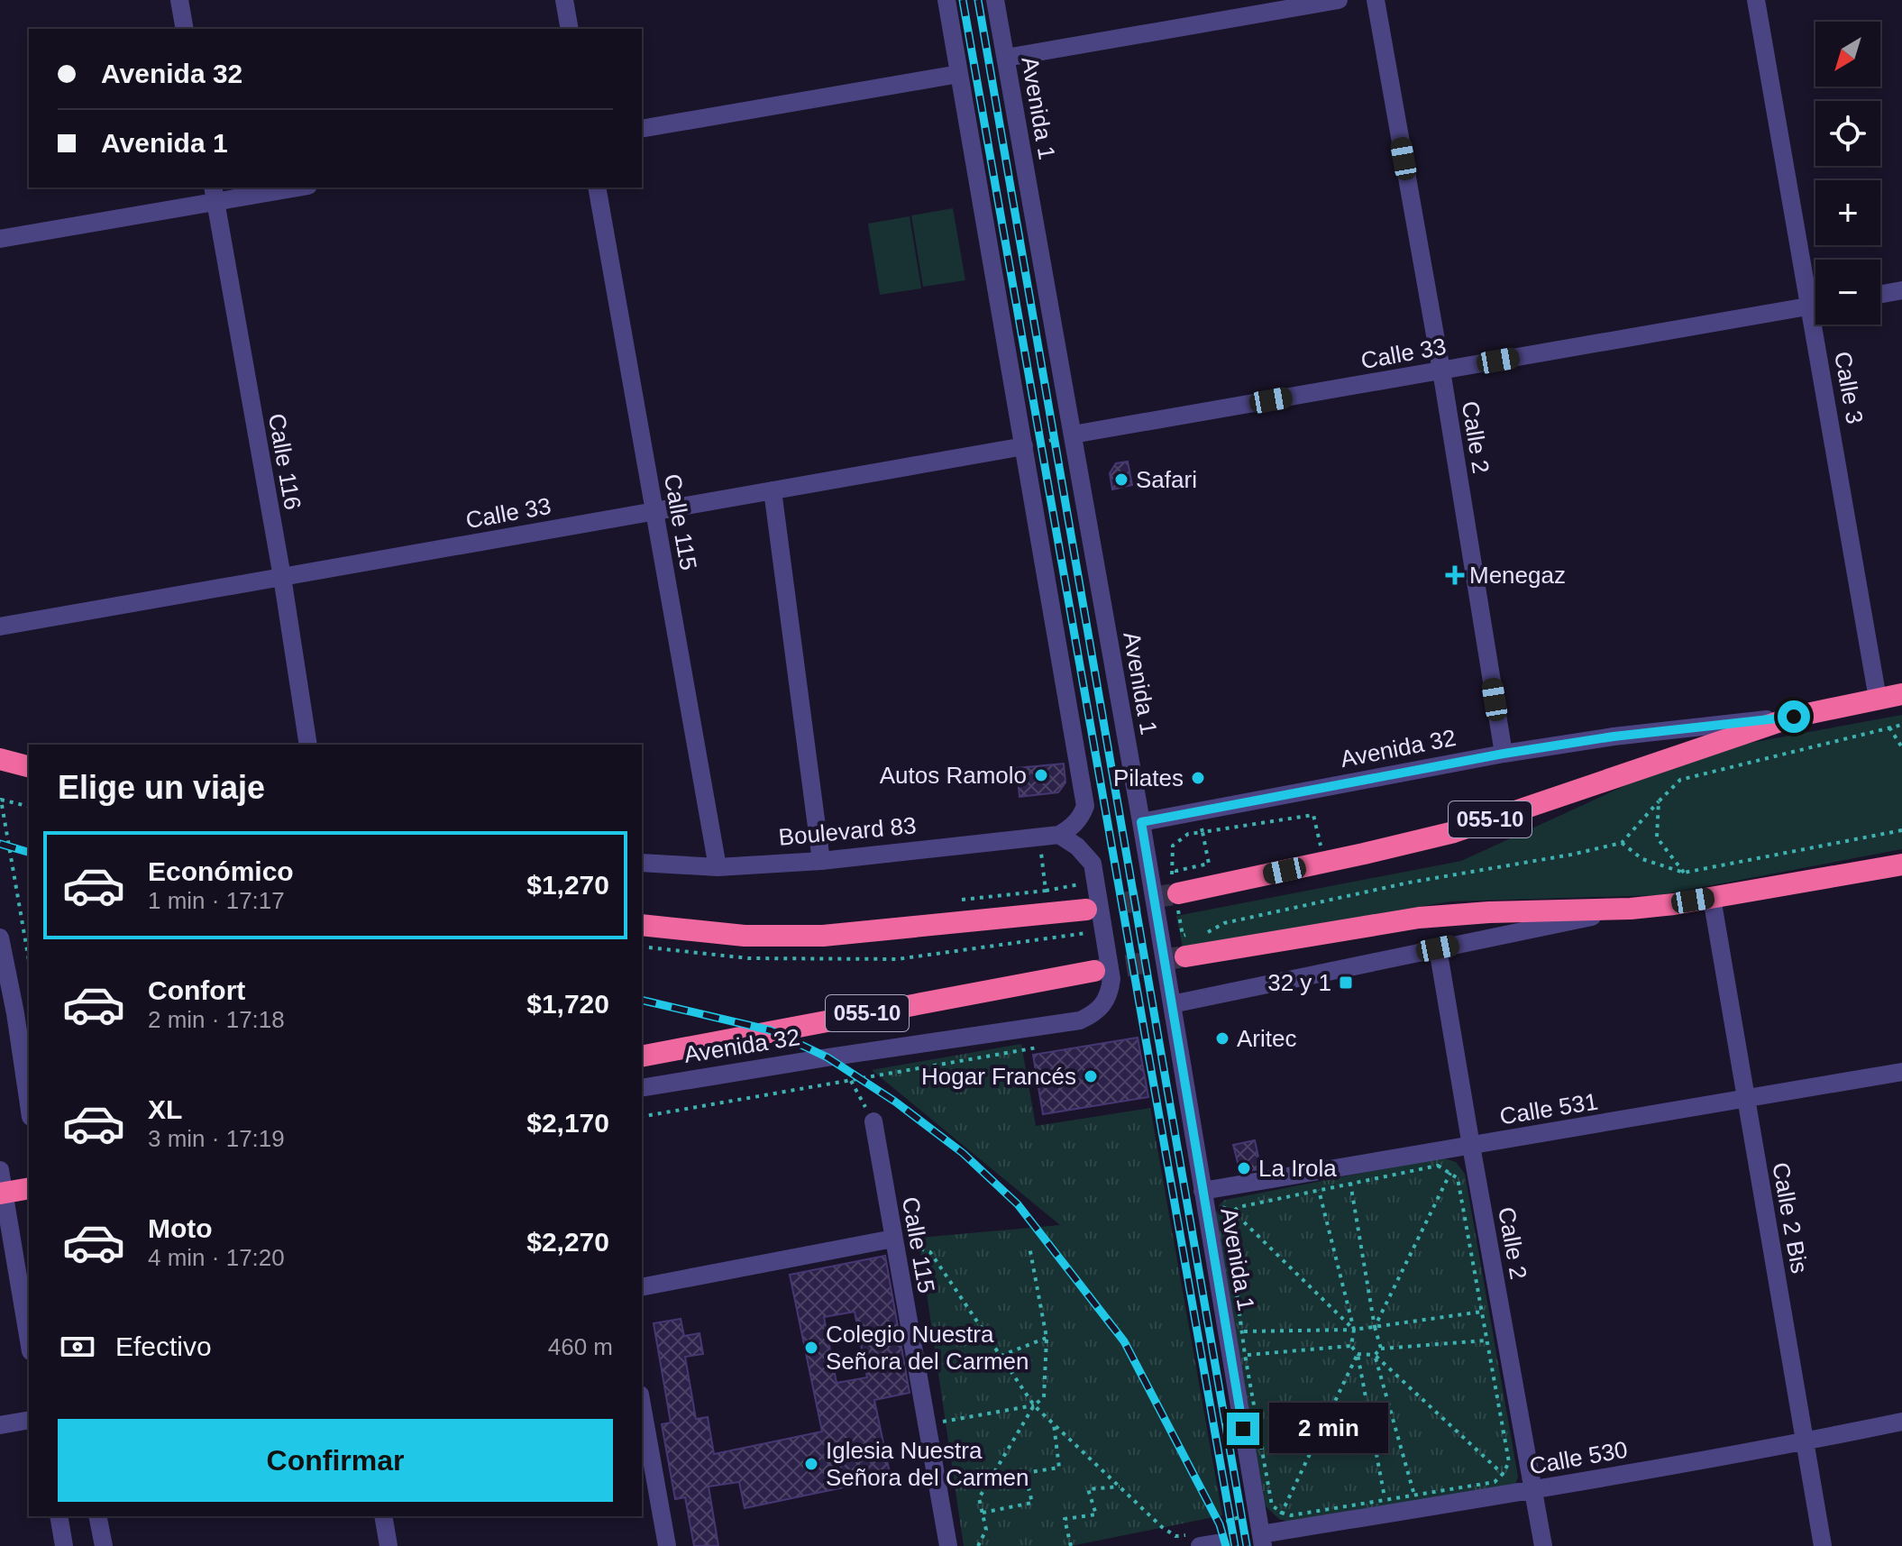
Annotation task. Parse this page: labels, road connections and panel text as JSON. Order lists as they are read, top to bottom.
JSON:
{
  "streets": {
    "highway": ["Avenida 32", "055-10"],
    "street": [
      "Avenida 1",
      "Calle 33",
      "Calle 3",
      "Calle 2",
      "Calle 116",
      "Calle 115",
      "Boulevard 83",
      "Calle 531",
      "Calle 2 Bis",
      "Calle 530"
    ]
  },
  "crossings": [
    ["Avenida 1", "Calle 33"],
    ["Avenida 1", "Avenida 32"],
    ["Avenida 1", "Calle 531"],
    ["Avenida 1", "Calle 530"],
    ["Calle 33", "Calle 2"],
    ["Calle 33", "Calle 116"],
    ["Calle 33", "Calle 115"],
    ["Calle 3", "Avenida 32"],
    ["Calle 2", "Avenida 32"],
    ["Calle 2", "Calle 531"],
    ["Calle 2", "Calle 530"],
    ["Calle 115", "Boulevard 83"],
    ["Avenida 32", "Boulevard 83"],
    ["Calle 531", "Calle 2 Bis"],
    ["Calle 2 Bis", "Calle 530"]
  ],
  "places": {
    "other": [
      "Safari",
      "Autos Ramolo",
      "Pilates",
      "Aritec",
      "Hogar Francés",
      "La Irola",
      "Colegio Nuestra Señora del Carmen",
      "Iglesia Nuestra Señora del Carmen"
    ],
    "health": ["Menegaz"],
    "transit": ["32 y 1"]
  },
  "north": "bottom left",
  "page": {
    "map_buttons": ["+", "−"],
    "banner": ["Avenida 32", "Avenida 1"],
    "heading": "Elige un viaje",
    "list": [
      {
        "name": "Económico",
        "note": "1 min · 17:17",
        "value": "$1,270"
      },
      {
        "name": "Confort",
        "note": "2 min · 17:18",
        "value": "$1,720"
      },
      {
        "name": "XL",
        "note": "3 min · 17:19",
        "value": "$2,170"
      },
      {
        "name": "Moto",
        "note": "4 min · 17:20",
        "value": "$2,270"
      }
    ],
    "pay": ["Efectivo", "460 m"],
    "bubble": "2 min",
    "buttons": "Confirmar"
  }
}
